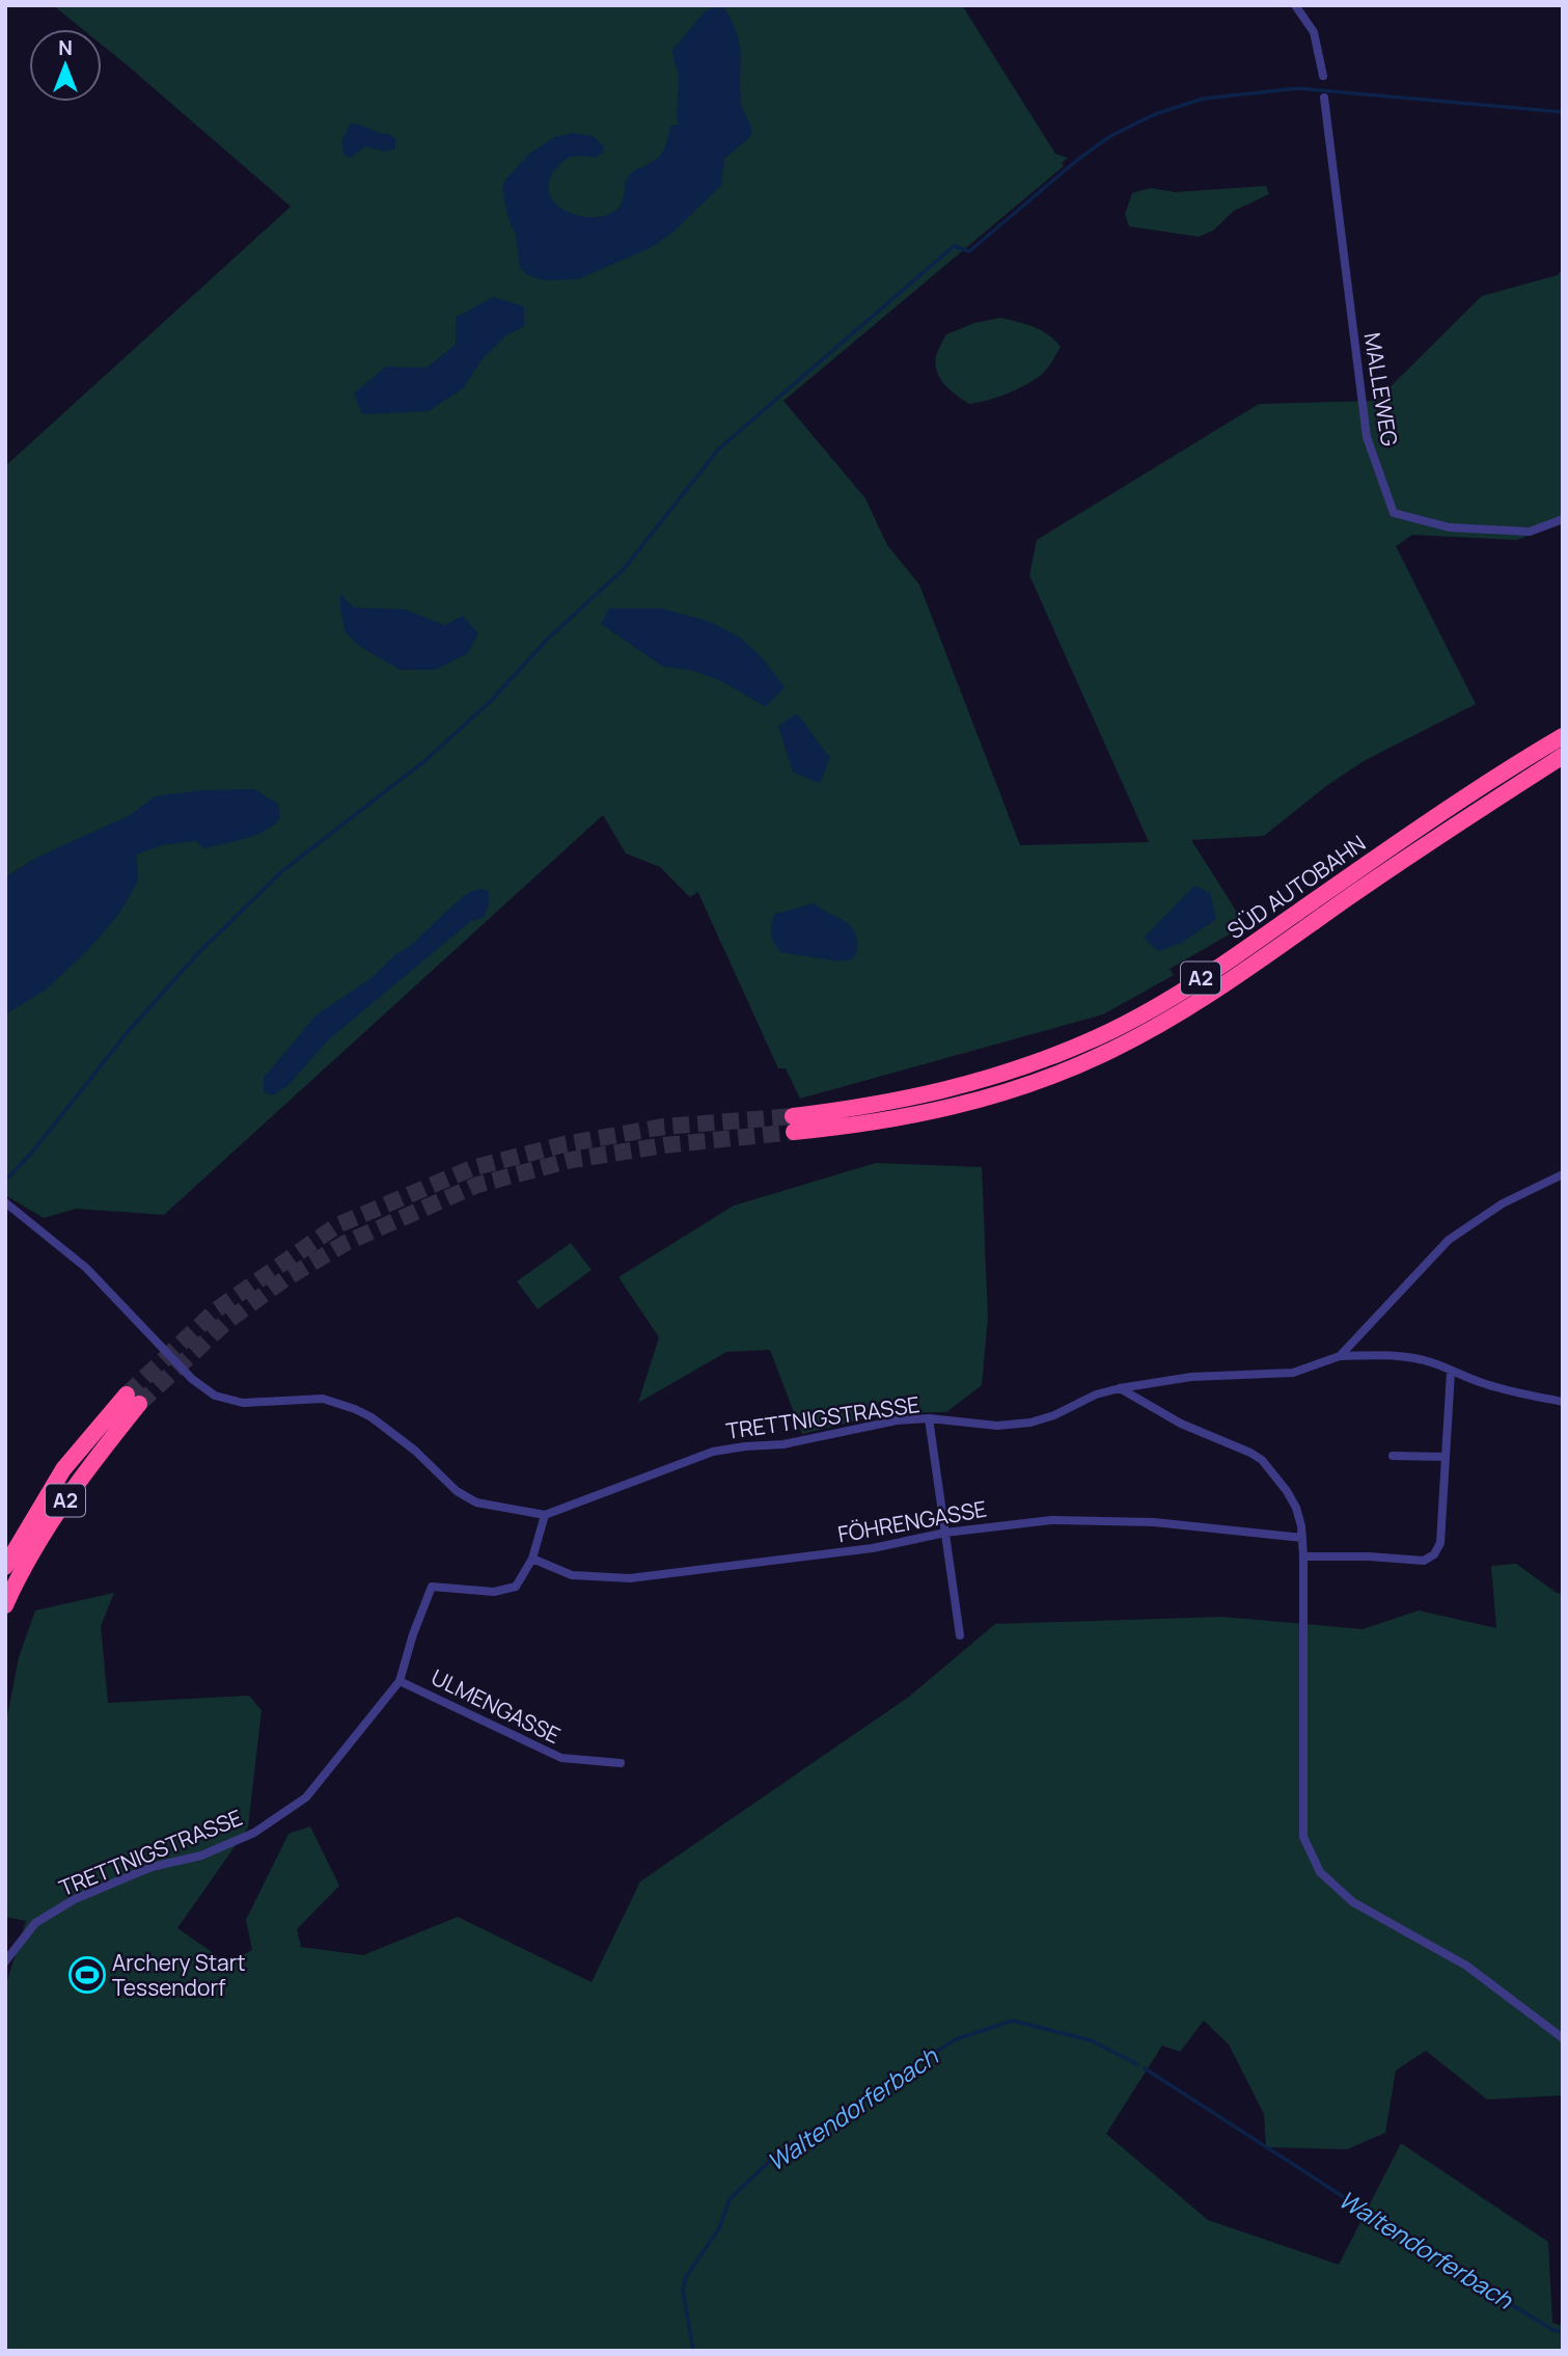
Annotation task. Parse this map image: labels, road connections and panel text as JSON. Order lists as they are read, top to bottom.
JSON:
{
  "streets": {
    "highway": ["SÜD AUTOBAHN", "A2"],
    "street": [
      "MALLEWEG",
      "TRETTNIGSTRASSE",
      "FÖHRENGASSE",
      "ULMENGASSE"
    ]
  },
  "crossings": [
    ["TRETTNIGSTRASSE", "FÖHRENGASSE"],
    ["TRETTNIGSTRASSE", "ULMENGASSE"]
  ],
  "water": ["Waltendorferbach"],
  "places": {
    "sports": ["Archery Start Tessendorf"]
  },
  "north": "top"
}
